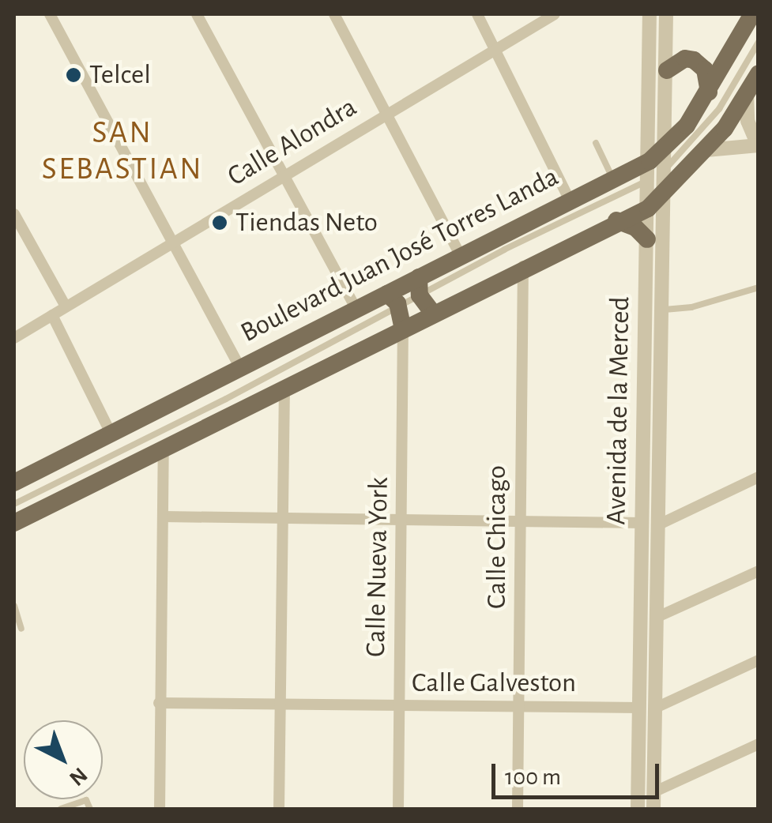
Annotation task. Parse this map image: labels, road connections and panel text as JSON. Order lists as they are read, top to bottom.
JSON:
{
  "streets": {
    "main road": ["Boulevard Juan José Torres Landa"],
    "street": [
      "Calle Alondra",
      "Avenida de la Merced",
      "Calle Chicago",
      "Calle Nueva York",
      "Calle Galveston"
    ]
  },
  "crossings": [
    ["Boulevard Juan José Torres Landa", "Avenida de la Merced"],
    ["Avenida de la Merced", "Calle Galveston"],
    ["Calle Chicago", "Calle Galveston"],
    ["Calle Nueva York", "Calle Galveston"]
  ],
  "districts": ["SAN SEBASTIAN"],
  "places": ["Telcel", "Tiendas Neto"],
  "scale_bar": "100 m",
  "north": "bottom right"
}
